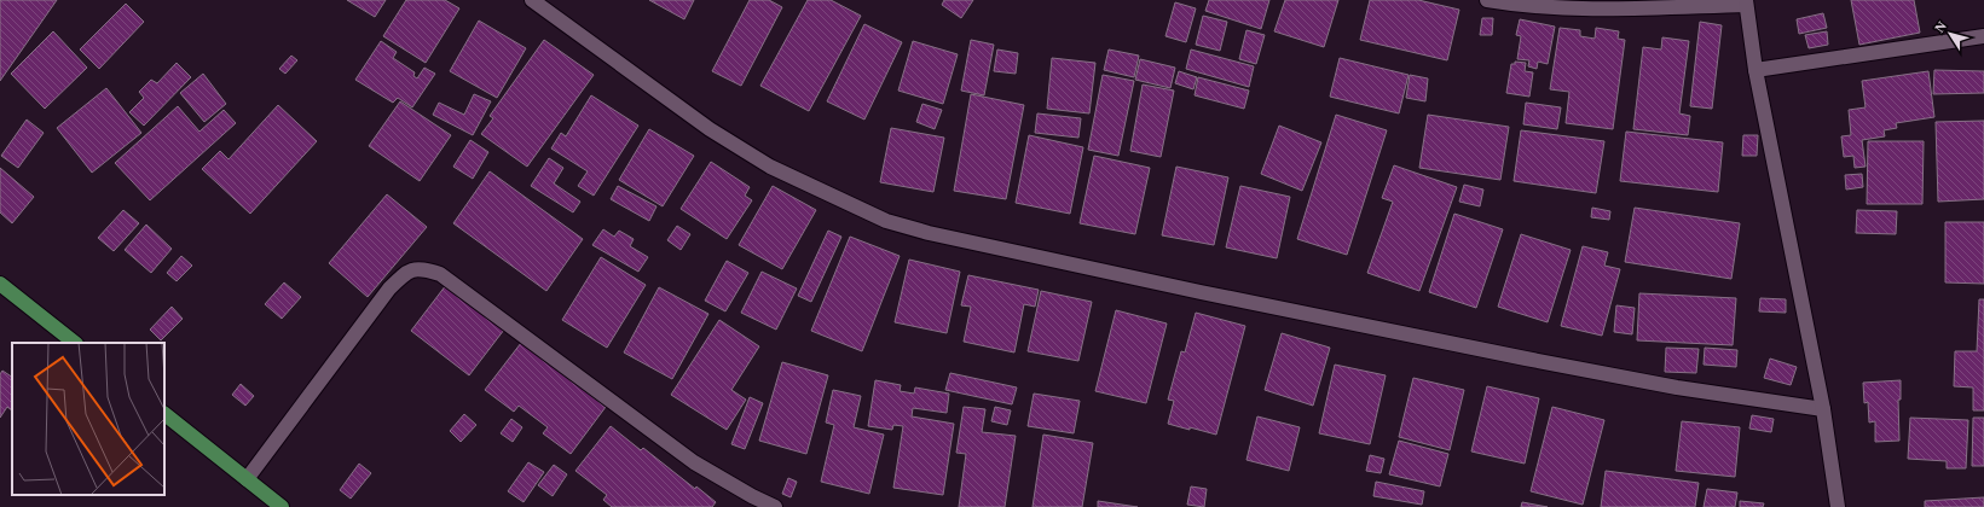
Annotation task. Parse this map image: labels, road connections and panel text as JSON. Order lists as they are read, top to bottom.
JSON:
{
  "north": "top left"
}
